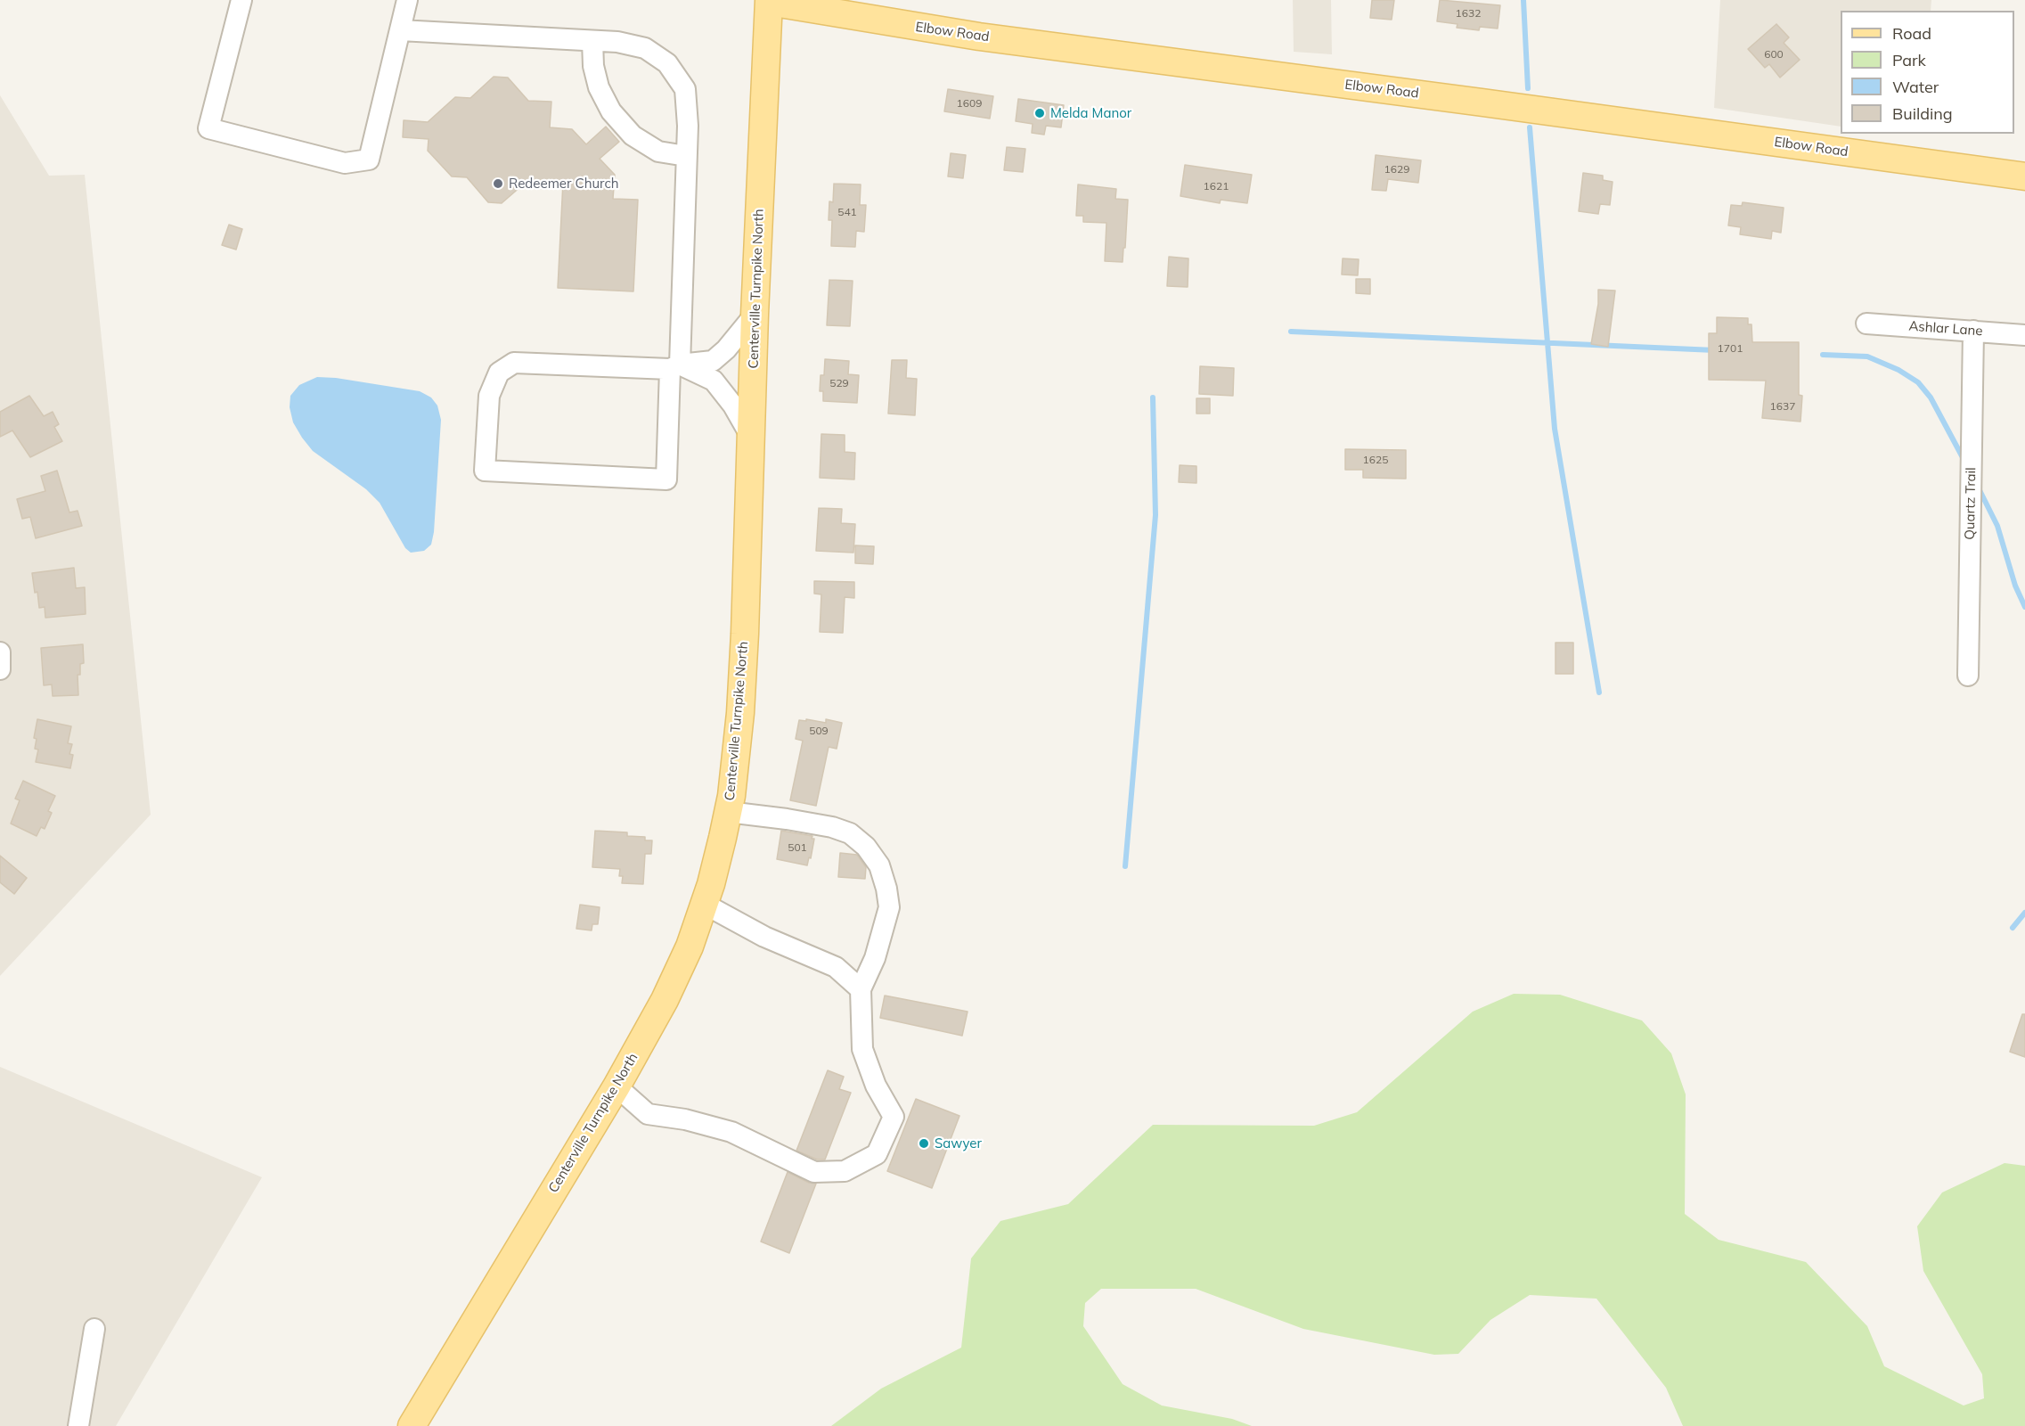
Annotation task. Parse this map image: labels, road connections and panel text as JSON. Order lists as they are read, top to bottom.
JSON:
{
  "streets": {
    "main road": ["Elbow Road", "Centerville Turnpike North"],
    "street": ["Ashlar Lane", "Quartz Trail"]
  },
  "crossings": [
    ["Elbow Road", "Centerville Turnpike North"],
    ["Ashlar Lane", "Quartz Trail"]
  ],
  "places": ["Melda Manor", "Redeemer Church", "Sawyer"],
  "house_numbers": [
    "1632",
    "600",
    "1609",
    "1629",
    "1621",
    "541",
    "1701",
    "529",
    "1637",
    "1625",
    "509",
    "501"
  ],
  "legend": [
    "Road",
    "Park",
    "Water",
    "Building"
  ]
}
